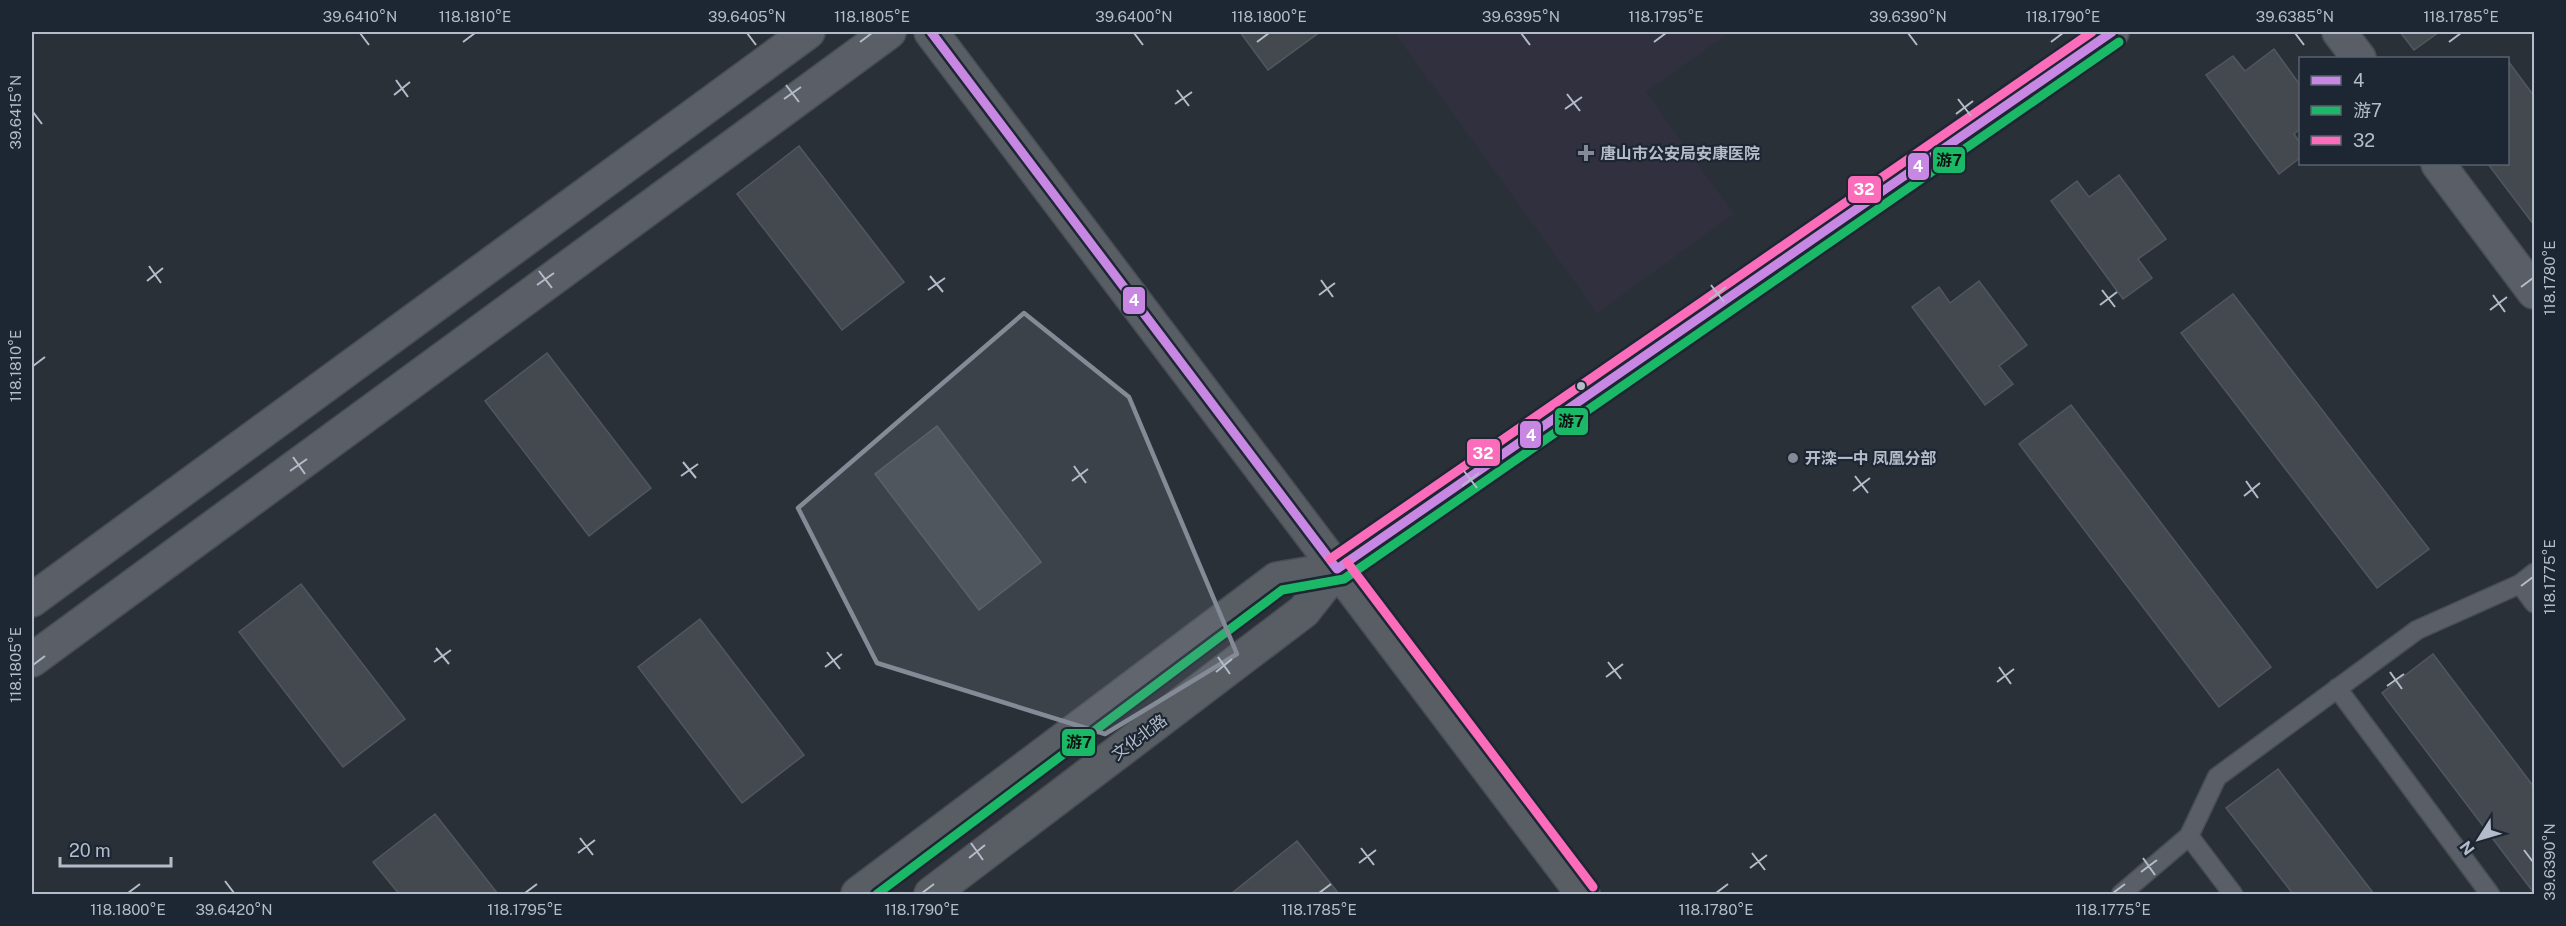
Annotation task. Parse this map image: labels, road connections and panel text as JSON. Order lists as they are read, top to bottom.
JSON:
{
  "streets": {
    "street": ["文化北路"]
  },
  "places": {
    "health": ["唐山市公安局安康医院"],
    "other": ["开滦一中 凤凰分部"]
  },
  "lines": ["transit line 4", "transit line 32", "transit line 游7"],
  "legend": ["4", "游7", "32"],
  "scale_bar": "20 m",
  "north": "bottom left",
  "coordinates": [
    "39.6410°N",
    "118.1810°E",
    "39.6405°N",
    "118.1805°E",
    "39.6400°N",
    "118.1800°E",
    "39.6395°N",
    "118.1795°E",
    "39.6390°N",
    "118.1790°E",
    "39.6385°N",
    "118.1785°E",
    "39.6415°N",
    "118.1780°E",
    "118.1775°E",
    "39.6420°N"
  ]
}
